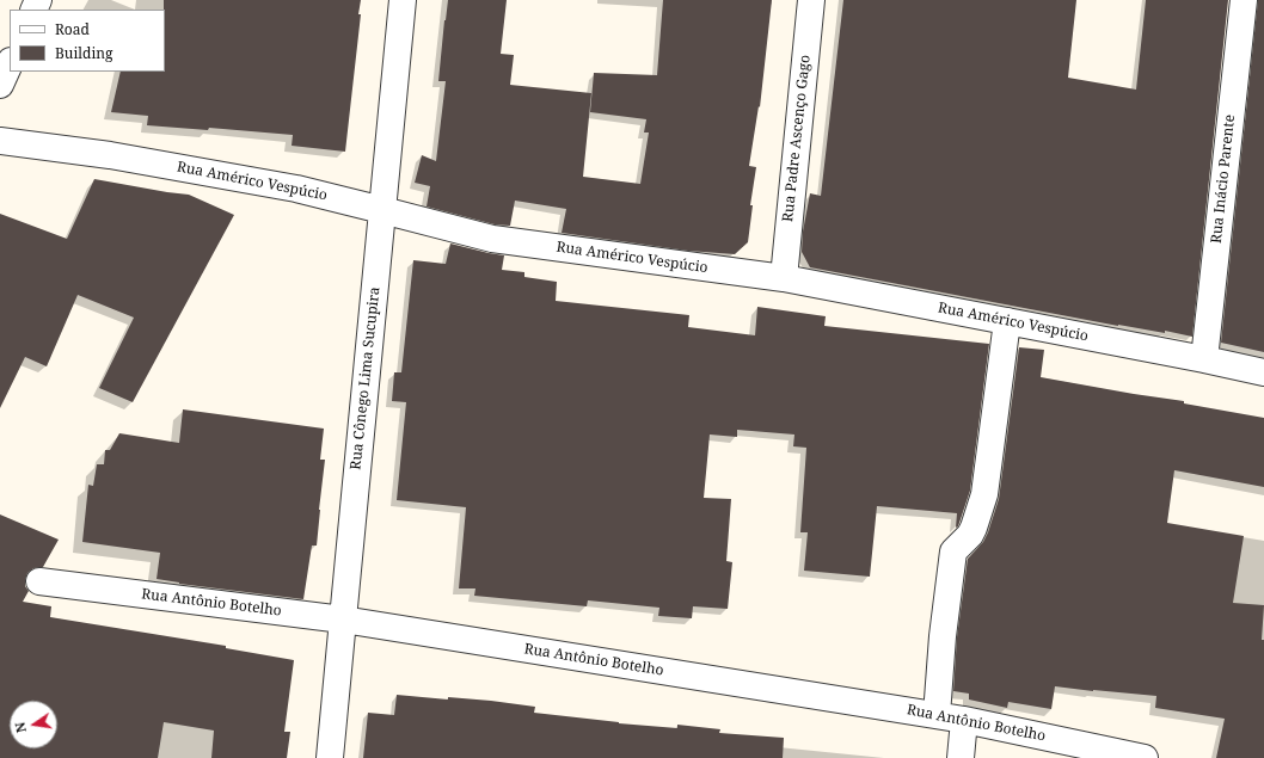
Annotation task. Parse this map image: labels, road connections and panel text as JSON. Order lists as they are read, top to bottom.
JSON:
{
  "streets": {
    "street": [
      "Rua Padre Ascenço Gago",
      "Rua Inácio Parente",
      "Rua Américo Vespúcio",
      "Rua Cônego Lima Sucupira",
      "Rua Antônio Botelho"
    ]
  },
  "crossings": [
    ["Rua Padre Ascenço Gago", "Rua Américo Vespúcio"],
    ["Rua Inácio Parente", "Rua Américo Vespúcio"],
    ["Rua Américo Vespúcio", "Rua Cônego Lima Sucupira"],
    ["Rua Cônego Lima Sucupira", "Rua Antônio Botelho"]
  ],
  "legend": ["Road", "Building"],
  "north": "left"
}
